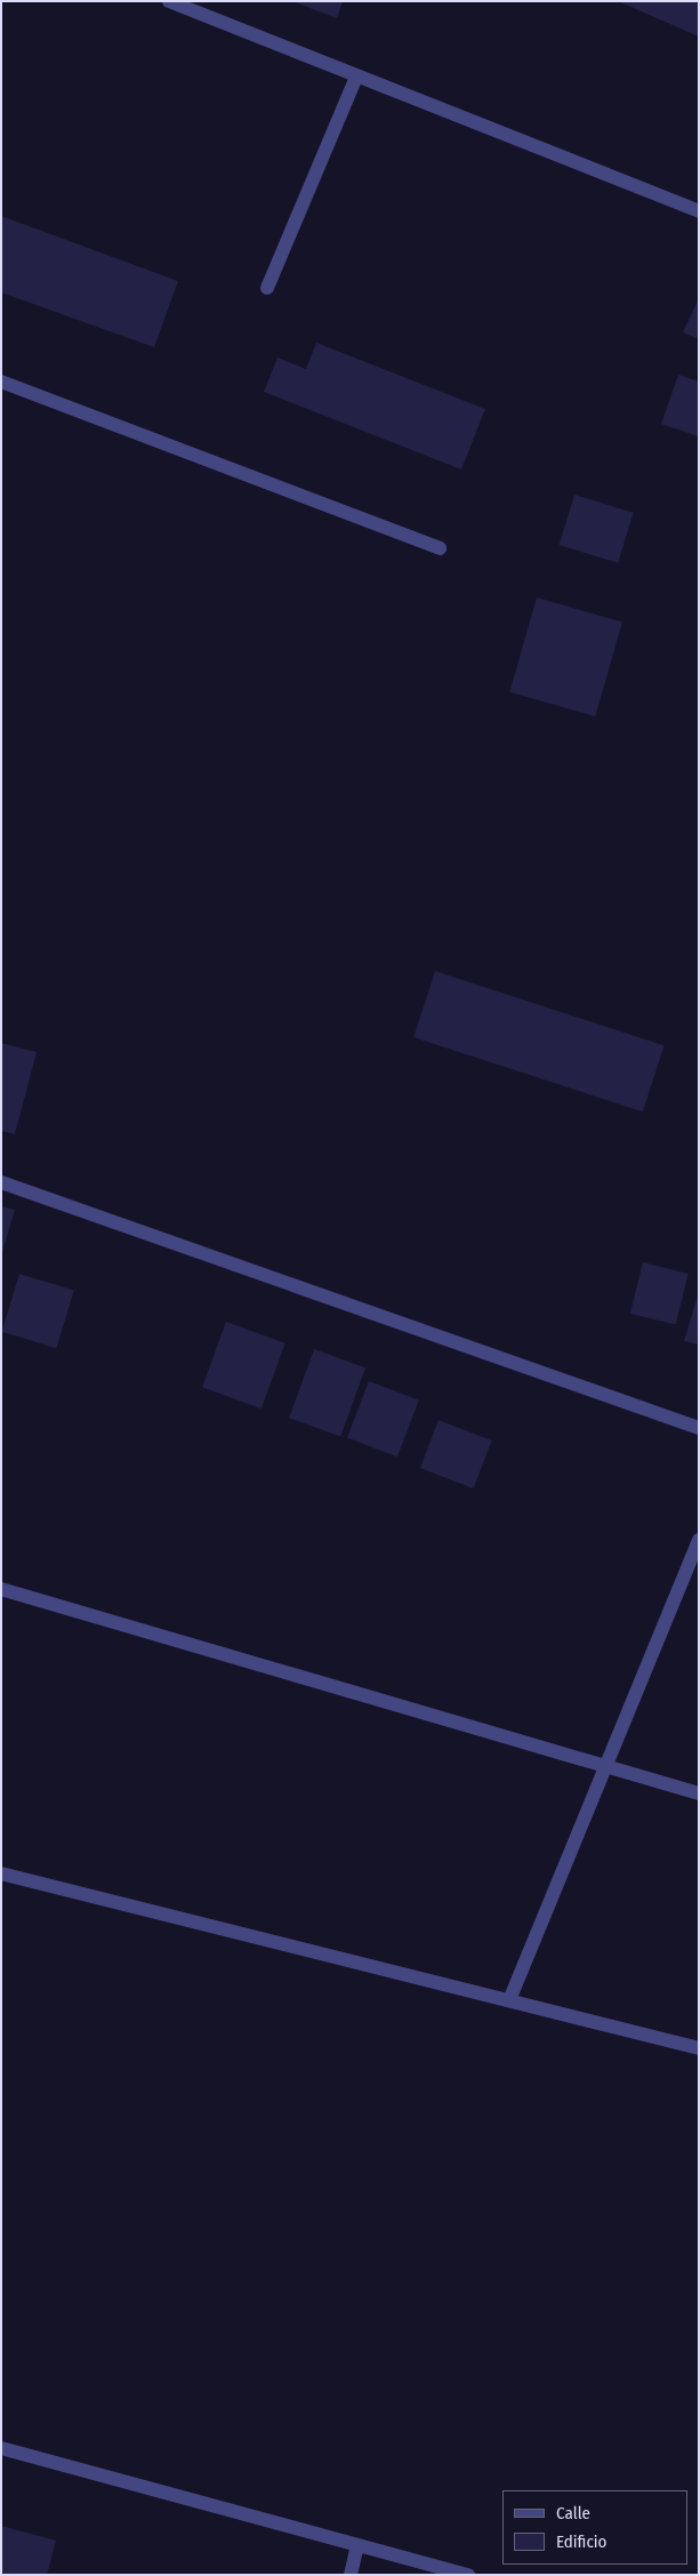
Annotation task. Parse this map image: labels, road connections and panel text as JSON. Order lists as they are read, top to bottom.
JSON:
{
  "legend": ["Calle", "Edificio"]
}
